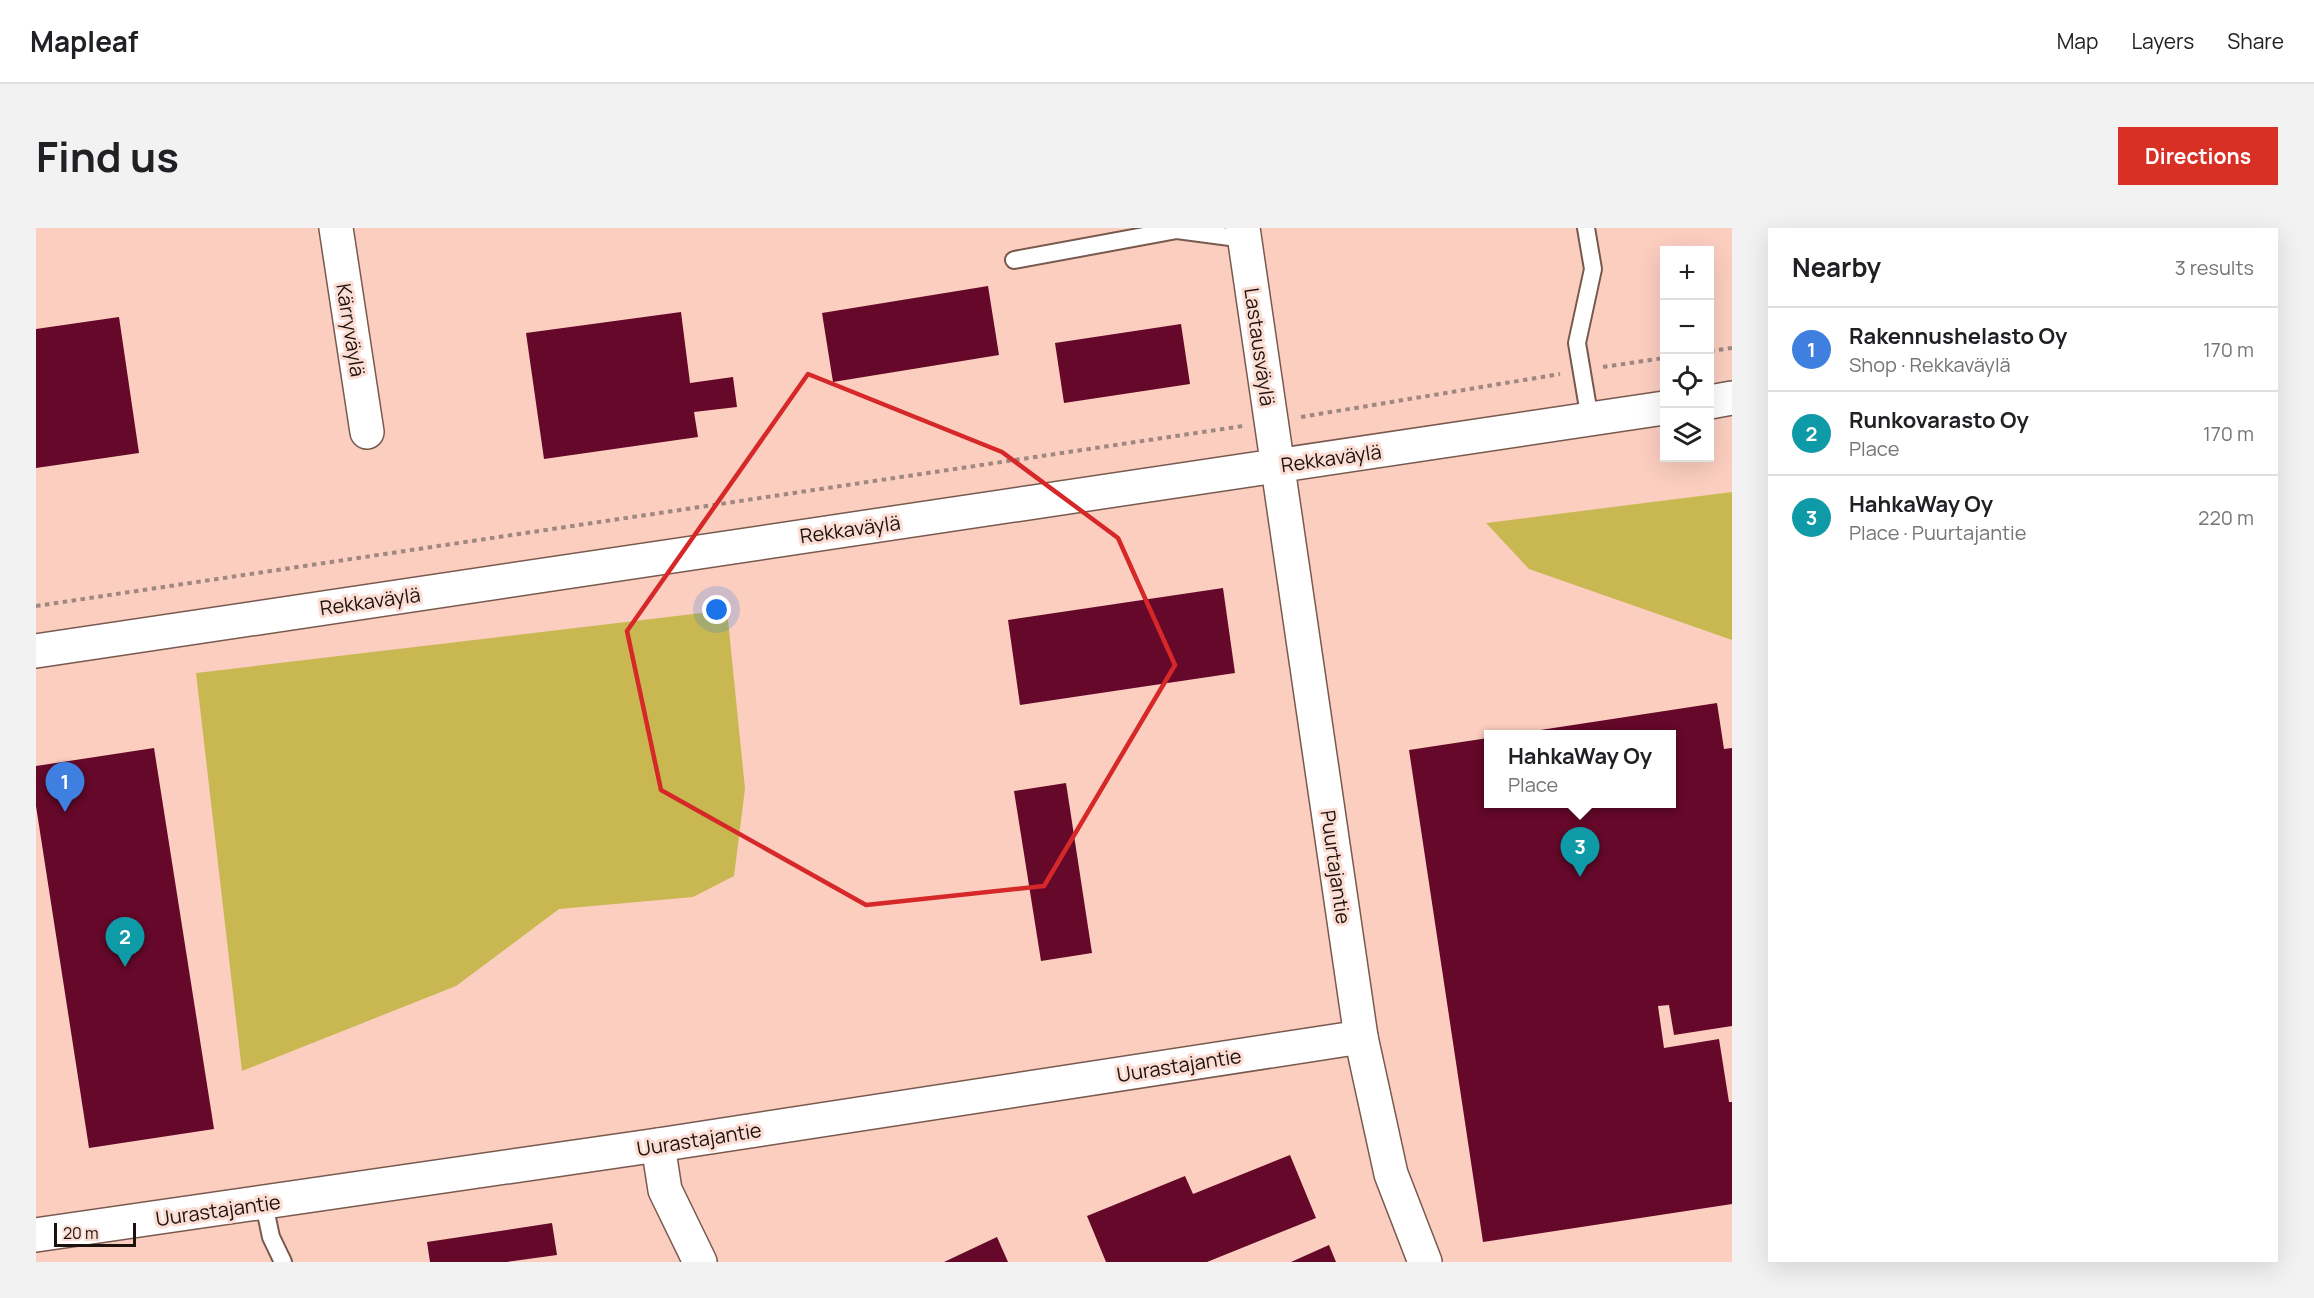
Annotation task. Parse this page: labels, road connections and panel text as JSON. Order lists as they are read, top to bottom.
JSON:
{
  "streets": {
    "street": [
      "Kärryväylä",
      "Lastausväylä",
      "Rekkaväylä",
      "Puurtajantie",
      "Uurastajantie"
    ]
  },
  "crossings": [
    ["Lastausväylä", "Rekkaväylä"],
    ["Lastausväylä", "Puurtajantie"],
    ["Rekkaväylä", "Puurtajantie"],
    ["Puurtajantie", "Uurastajantie"]
  ],
  "scale_bar": "20 m",
  "page": {
    "header": "Mapleaf",
    "nav": ["Map", "Layers", "Share"],
    "title": "Find us",
    "buttons": "Directions",
    "heading": ["Nearby", "3 results"],
    "map_buttons": ["+", "−"],
    "list": [
      {
        "mark": "1",
        "name": "Rakennushelasto Oy",
        "note": "Shop · Rekkaväylä",
        "value": "170 m"
      },
      {
        "mark": "2",
        "name": "Runkovarasto Oy",
        "note": "Place",
        "value": "170 m"
      },
      {
        "mark": "3",
        "name": "HahkaWay Oy",
        "note": "Place · Puurtajantie",
        "value": "220 m"
      }
    ],
    "popup": ["HahkaWay Oy", "Place"],
    "pins": ["1", "3", "2"],
    "scale": "20 m"
  }
}
